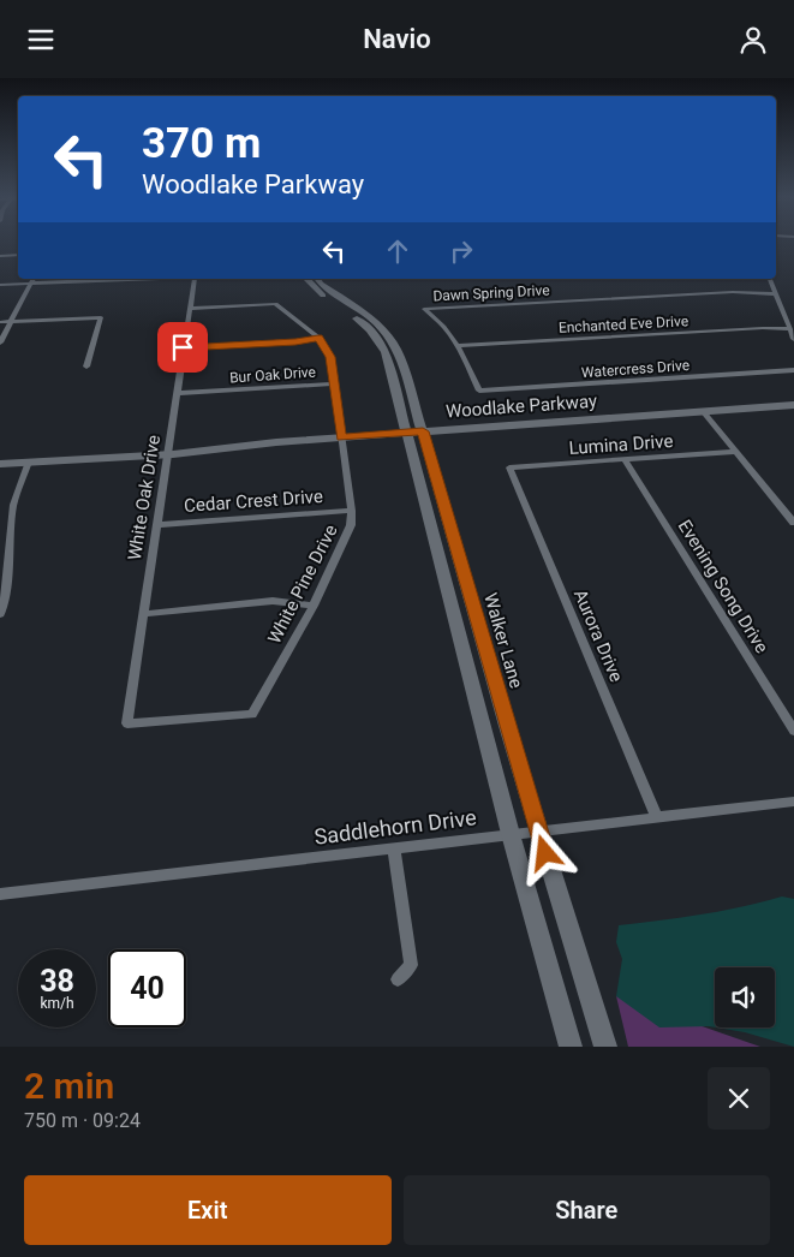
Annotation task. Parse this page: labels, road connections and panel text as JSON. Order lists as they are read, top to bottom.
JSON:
{
  "streets": {
    "street": [
      "Dawn Spring Drive",
      "Enchanted Eve Drive",
      "Watercress Drive",
      "Bur Oak Drive",
      "Woodlake Parkway",
      "Lumina Drive",
      "White Oak Drive",
      "Cedar Crest Drive",
      "White Pine Drive",
      "Evening Song Drive",
      "Aurora Drive",
      "Walker Lane",
      "Saddlehorn Drive"
    ]
  },
  "crossings": [
    ["Dawn Spring Drive", "Enchanted Eve Drive"],
    ["Dawn Spring Drive", "Watercress Drive"],
    ["Enchanted Eve Drive", "Watercress Drive"],
    ["Bur Oak Drive", "White Oak Drive"],
    ["Bur Oak Drive", "White Pine Drive"],
    ["Woodlake Parkway", "White Oak Drive"],
    ["Woodlake Parkway", "White Pine Drive"],
    ["Woodlake Parkway", "Walker Lane"],
    ["Lumina Drive", "Evening Song Drive"],
    ["Lumina Drive", "Aurora Drive"],
    ["White Oak Drive", "Cedar Crest Drive"],
    ["White Oak Drive", "White Pine Drive"],
    ["Cedar Crest Drive", "White Pine Drive"],
    ["Aurora Drive", "Saddlehorn Drive"],
    ["Walker Lane", "Saddlehorn Drive"]
  ],
  "page": {
    "header": "Navio",
    "turn": ["370 m", "Woodlake Parkway"],
    "speed": "38 km/h",
    "limit": "40",
    "heading": ["2 min", "750 m · 09:24"],
    "buttons": ["Exit", "Share"]
  }
}
